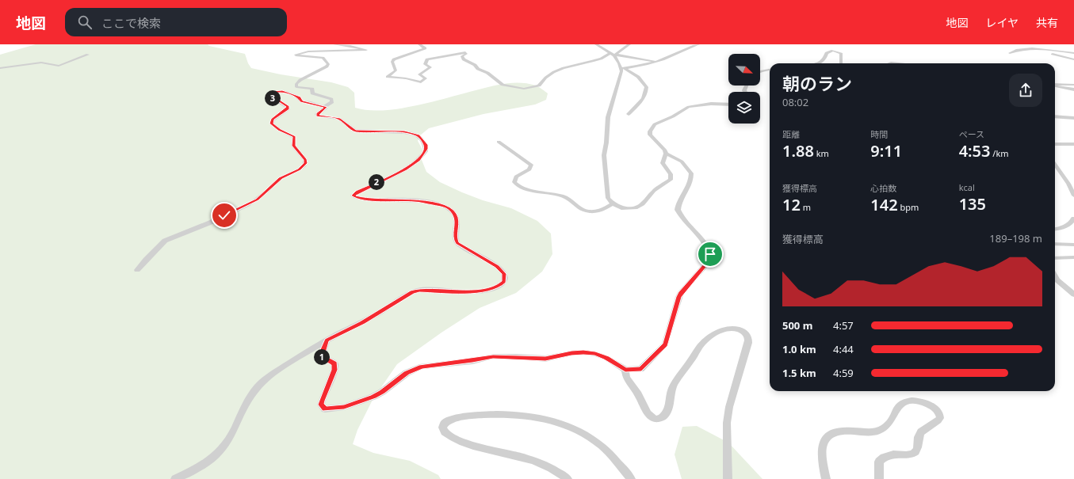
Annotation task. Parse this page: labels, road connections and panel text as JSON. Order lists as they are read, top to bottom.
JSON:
{
  "north": "bottom right",
  "page": {
    "header": "地図",
    "search": "ここで検索",
    "nav": ["地図", "レイヤ", "共有"],
    "heading": ["朝のラン", "08:02"],
    "pins": ["3", "2", "1"],
    "stats": [
      ["距離", "1.88 km"],
      ["時間", "9:11"],
      ["ペース", "4:53 /km"],
      ["獲得標高", "12 m"],
      ["心拍数", "142 bpm"],
      ["kcal", "135"]
    ],
    "chart": ["獲得標高", "189–198 m"],
    "list": [
      {
        "name": "500 m",
        "note": "4:57"
      },
      {
        "name": "1.0 km",
        "note": "4:44"
      },
      {
        "name": "1.5 km",
        "note": "4:59"
      }
    ]
  }
}
